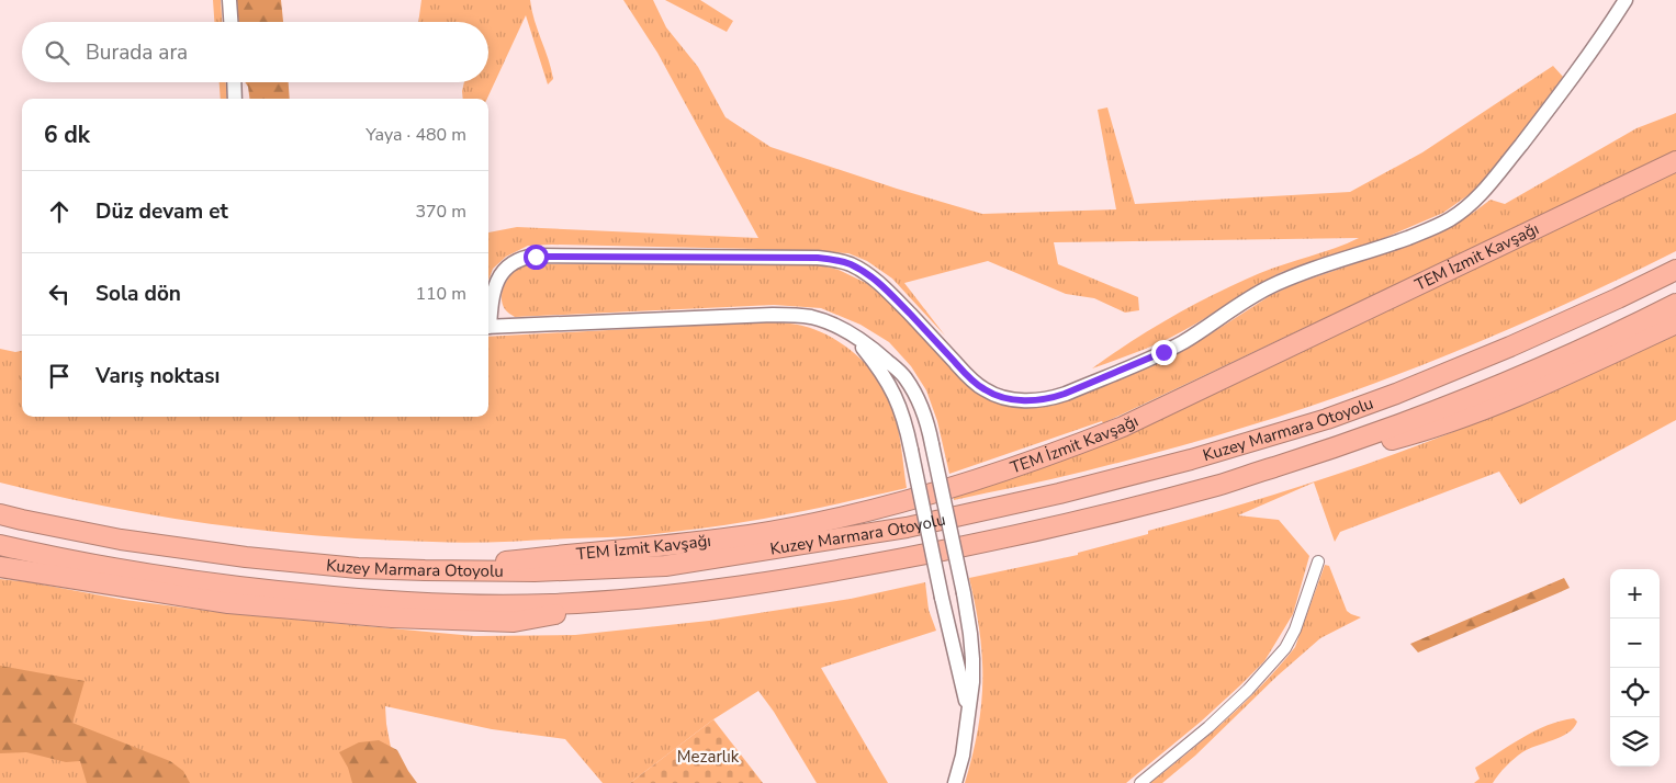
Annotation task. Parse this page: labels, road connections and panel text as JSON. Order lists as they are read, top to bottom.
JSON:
{
  "streets": {
    "highway": ["TEM İzmit Kavşağı", "Kuzey Marmara Otoyolu"]
  },
  "crossings": [
    ["TEM İzmit Kavşağı", "Kuzey Marmara Otoyolu"]
  ],
  "parks": ["Mezarlık"],
  "page": {
    "search": "Burada ara",
    "heading": ["6 dk", "Yaya · 480 m"],
    "list": [
      ["Düz devam et", "370 m"],
      ["Sola dön", "110 m"],
      "Varış noktası"
    ],
    "map_buttons": ["+", "−"]
  }
}
